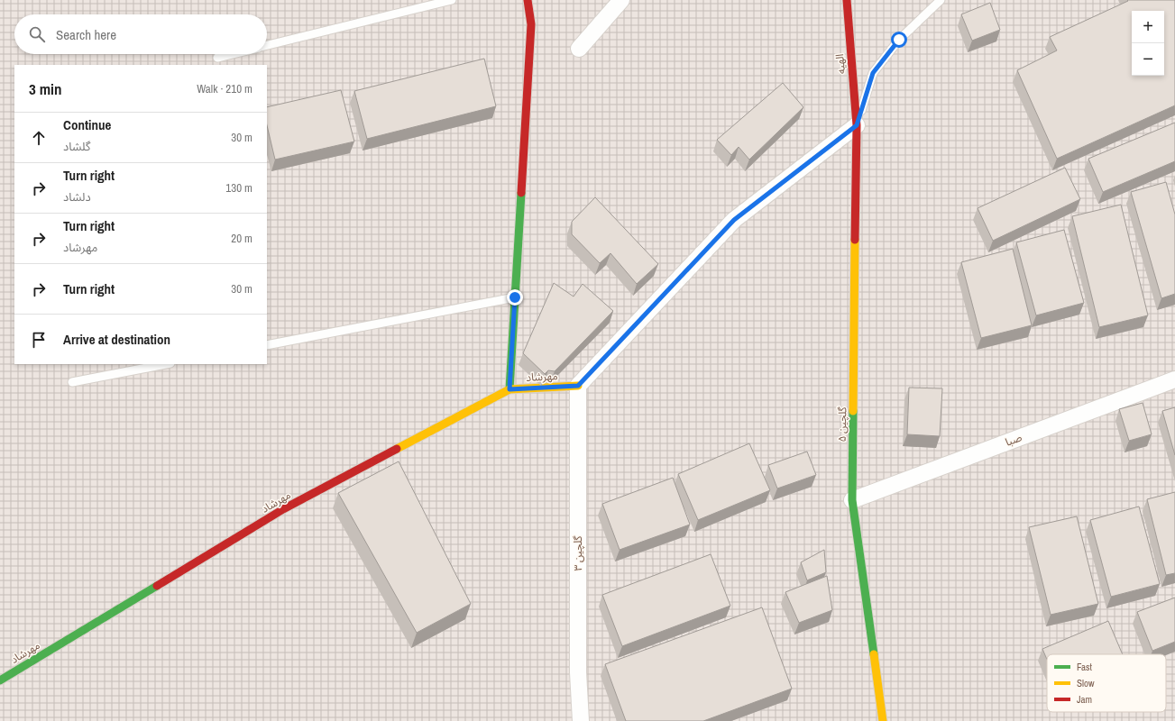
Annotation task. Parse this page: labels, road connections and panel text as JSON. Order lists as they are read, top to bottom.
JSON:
{
  "streets": {
    "street": [
      "الهیه",
      "مهرشاد",
      "گلچین ۵",
      "صبا",
      "گلچین ۳"
    ]
  },
  "crossings": [
    ["الهیه", "گلچین ۵"],
    ["مهرشاد", "گلچین ۳"],
    ["گلچین ۵", "صبا"]
  ],
  "legend": ["Fast", "Slow", "Jam"],
  "page": {
    "map_buttons": ["+", "−"],
    "search": "Search here",
    "heading": ["3 min", "Walk · 210 m"],
    "list": [
      ["Continue", "گلشاد", "30 m"],
      ["Turn right", "دلشاد", "130 m"],
      ["Turn right", "مهرشاد", "20 m"],
      ["Turn right", "30 m"],
      "Arrive at destination"
    ]
  }
}
